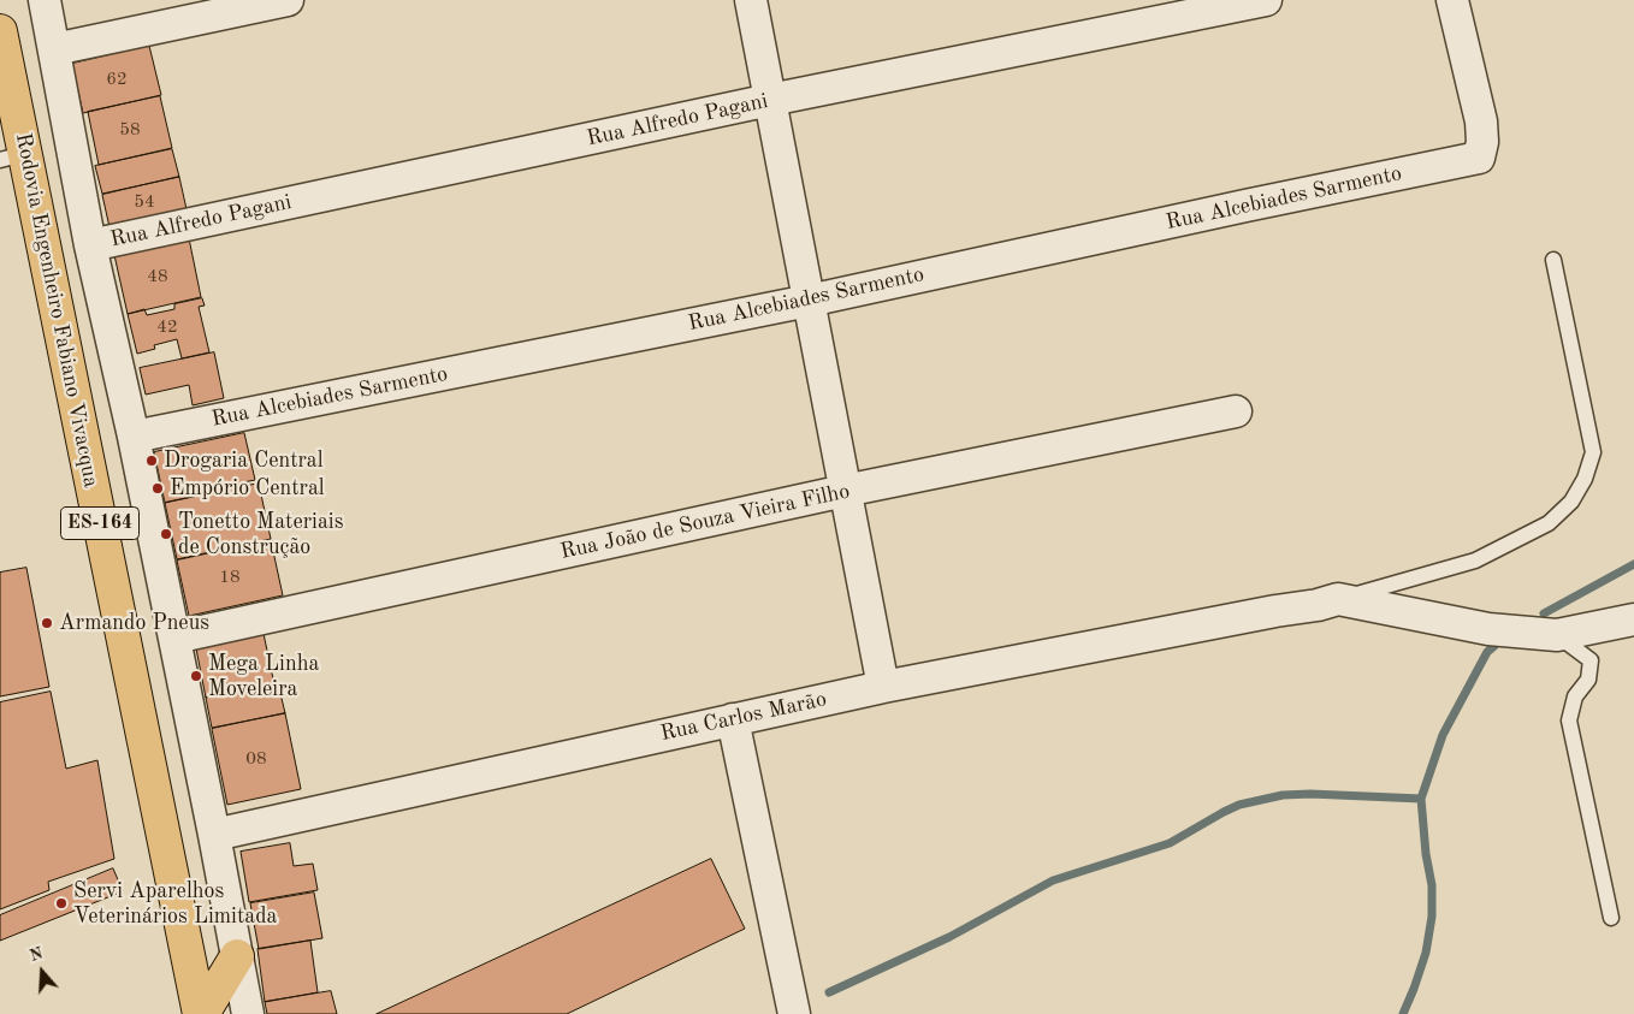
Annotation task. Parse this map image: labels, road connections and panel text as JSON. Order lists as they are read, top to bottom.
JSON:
{
  "streets": {
    "highway": ["Rodovia Engenheiro Fabiano Vivacqua", "ES-164"],
    "street": [
      "Rua Alfredo Pagani",
      "Rua Alcebiades Sarmento",
      "Rua João de Souza Vieira Filho",
      "Rua Carlos Marão"
    ]
  },
  "places": [
    "Drogaria Central",
    "Empório Central",
    "Tonetto Materiais de Construção",
    "Armando Pneus",
    "Mega Linha Moveleira",
    "Servi Aparelhos Veterinários Limitada"
  ],
  "house_numbers": [
    "62",
    "58",
    "54",
    "48",
    "42",
    "18",
    "08"
  ],
  "north": "top"
}
